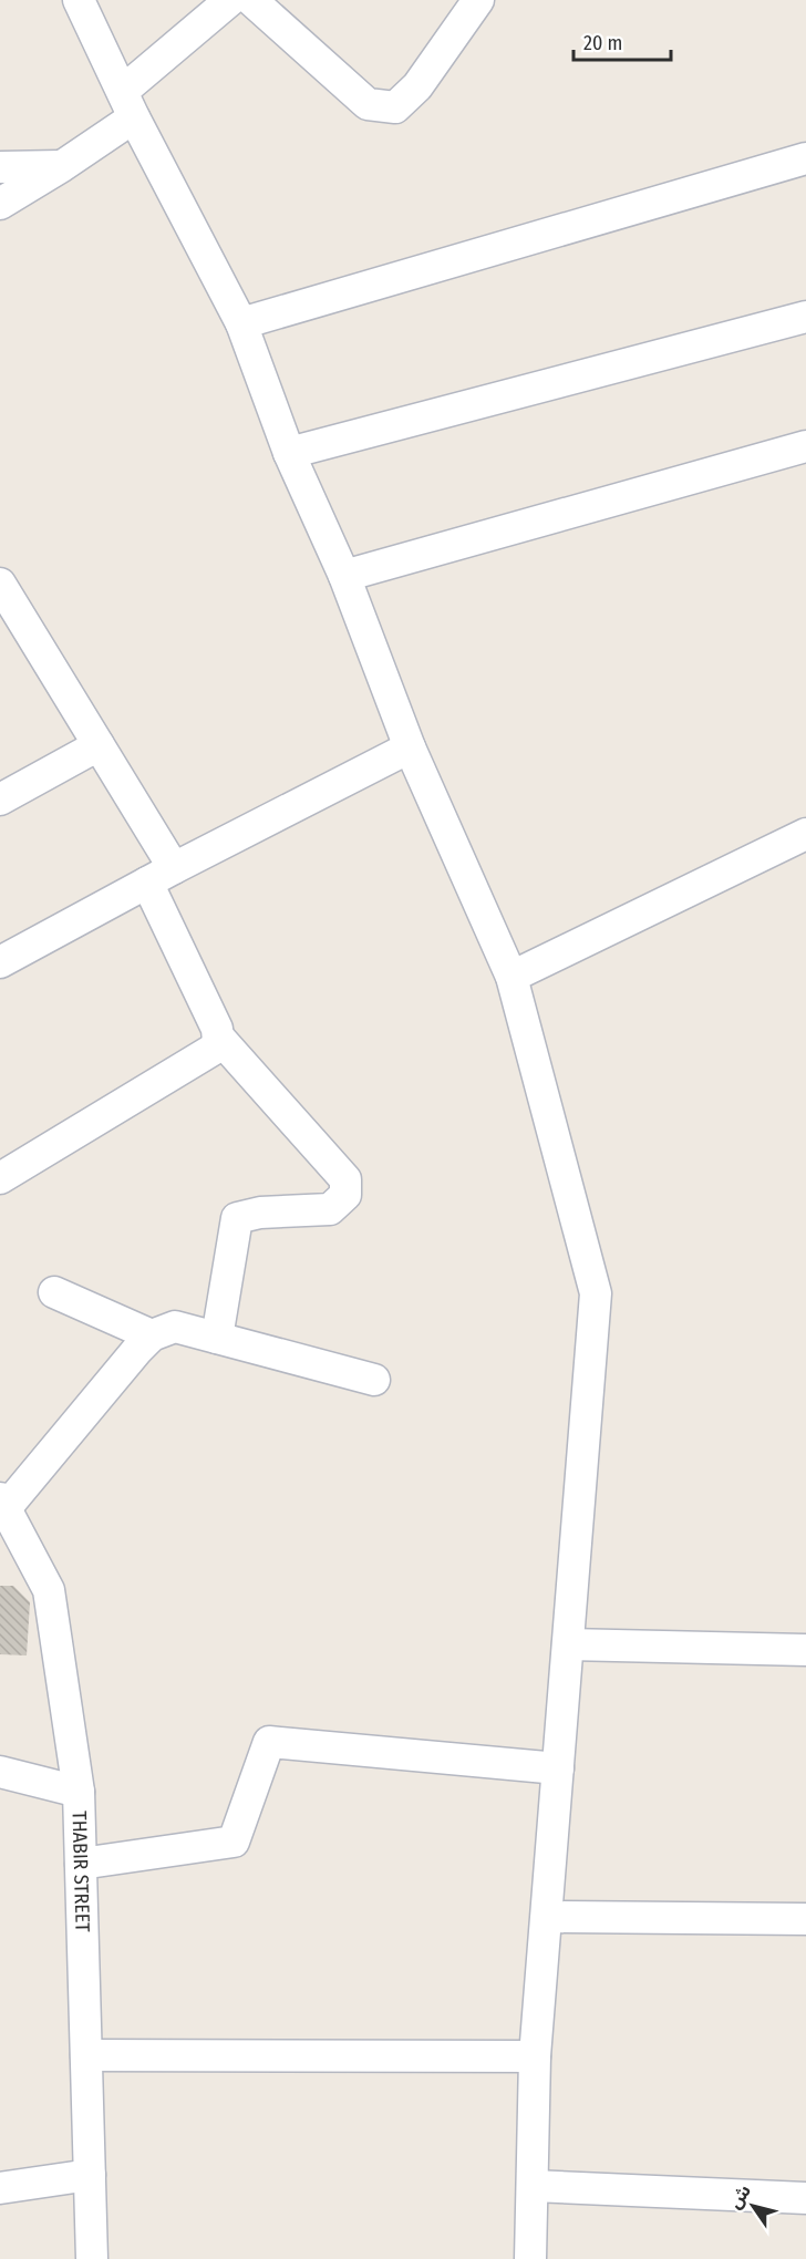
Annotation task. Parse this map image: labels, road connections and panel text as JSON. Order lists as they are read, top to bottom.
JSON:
{
  "streets": {
    "street": ["THABIR STREET"]
  },
  "scale_bar": "20 m",
  "north": "top left"
}
